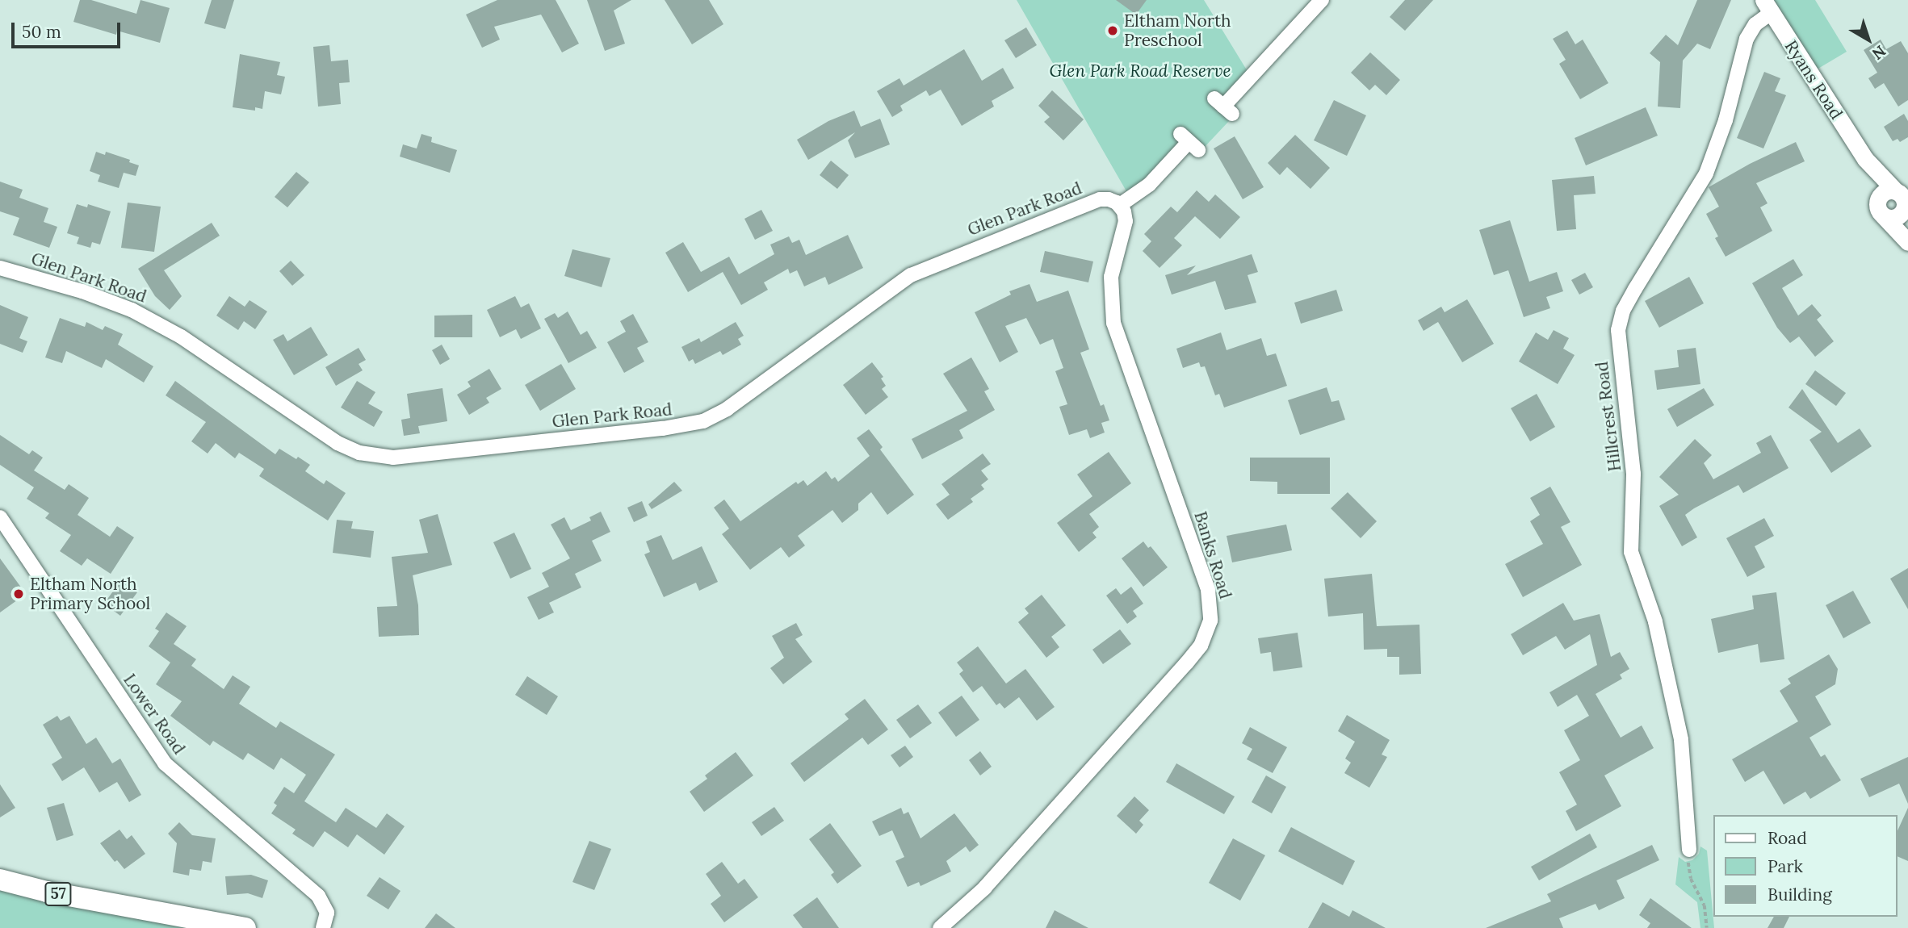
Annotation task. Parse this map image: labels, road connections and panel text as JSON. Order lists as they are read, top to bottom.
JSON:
{
  "streets": {
    "main road": ["57"],
    "street": [
      "Ryans Road",
      "Glen Park Road",
      "Hillcrest Road",
      "Banks Road",
      "Lower Road"
    ]
  },
  "crossings": [
    ["Ryans Road", "Hillcrest Road"],
    ["Glen Park Road", "Banks Road"]
  ],
  "parks": ["Glen Park Road Reserve"],
  "places": ["Eltham North Preschool", "Eltham North Primary School"],
  "legend": ["Road", "Park", "Building"],
  "scale_bar": "50 m",
  "north": "bottom right"
}
